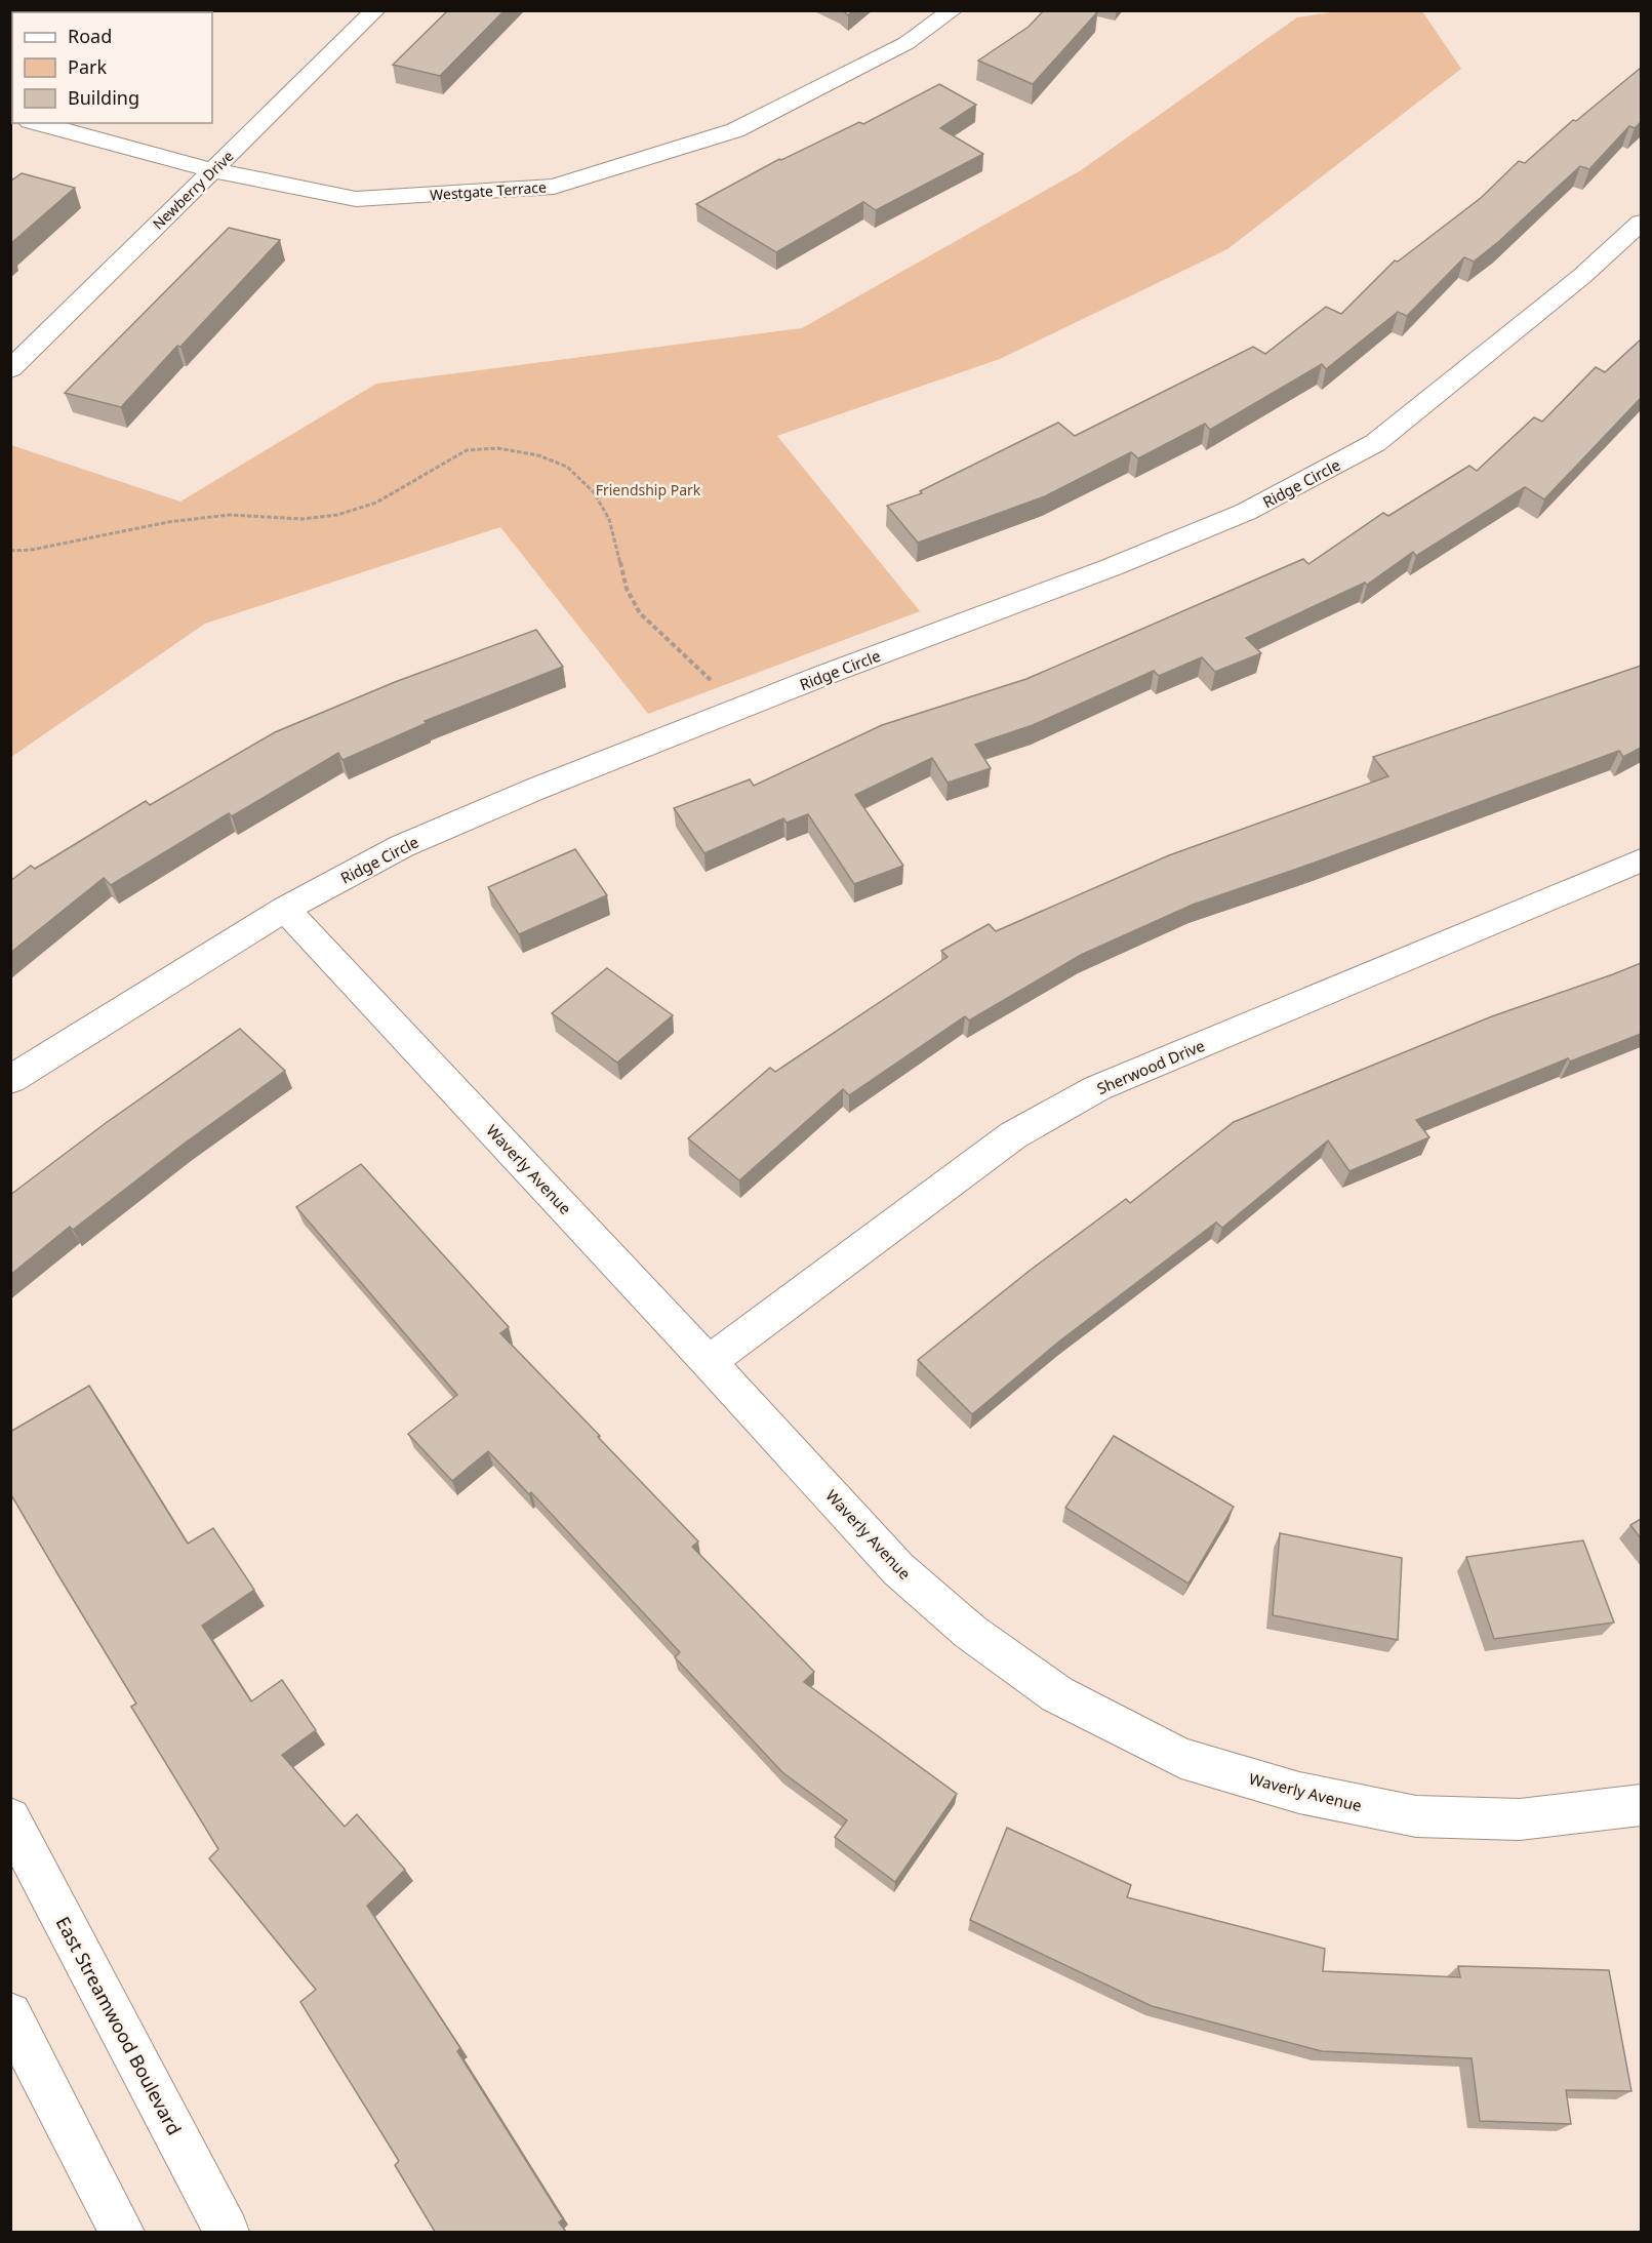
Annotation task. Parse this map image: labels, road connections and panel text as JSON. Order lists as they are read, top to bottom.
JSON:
{
  "streets": {
    "street": [
      "Newberry Drive",
      "Westgate Terrace",
      "Ridge Circle",
      "Sherwood Drive",
      "Waverly Avenue",
      "East Streamwood Boulevard"
    ]
  },
  "crossings": [
    ["Newberry Drive", "Westgate Terrace"],
    ["Ridge Circle", "Waverly Avenue"],
    ["Sherwood Drive", "Waverly Avenue"]
  ],
  "parks": ["Friendship Park"],
  "legend": ["Road", "Park", "Building"]
}
